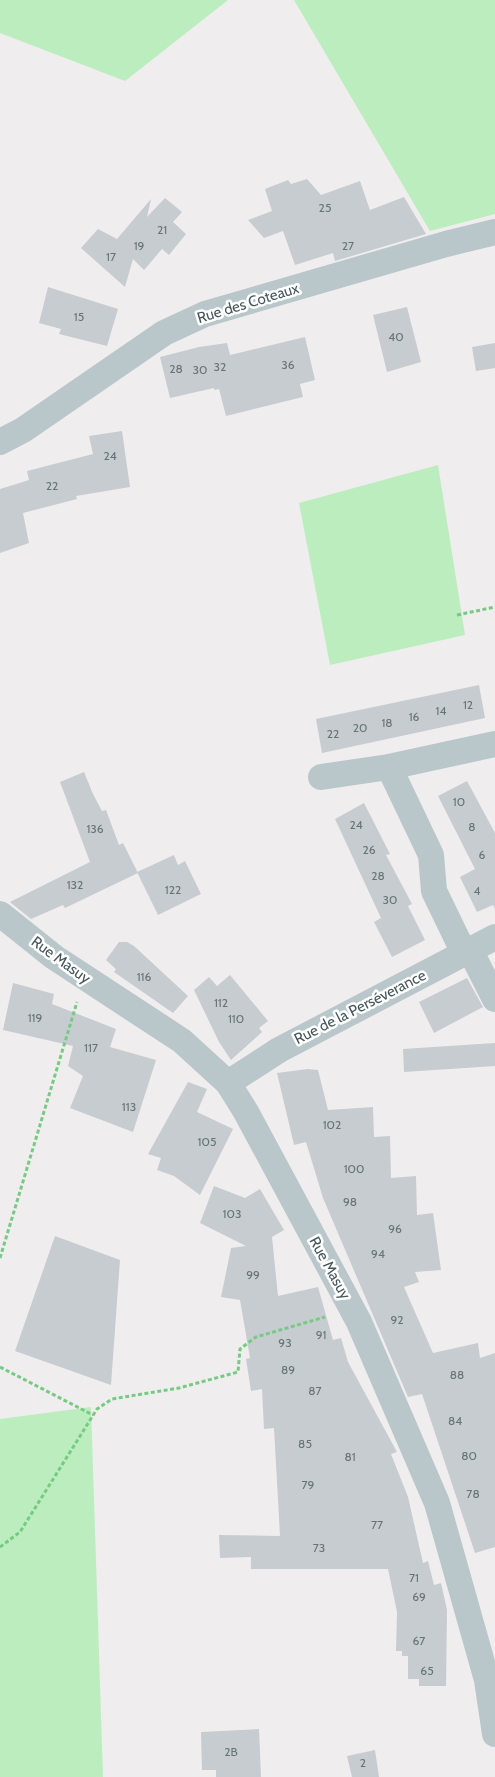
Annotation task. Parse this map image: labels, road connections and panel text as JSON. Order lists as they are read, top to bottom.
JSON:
{
  "streets": {
    "street": ["Rue des Coteaux", "Rue Masuy", "Rue de la Perséverance"]
  },
  "crossings": [
    ["Rue Masuy", "Rue de la Perséverance"]
  ],
  "house_numbers": [
    "25",
    "21",
    "19",
    "27",
    "17",
    "15",
    "40",
    "36",
    "32",
    "28",
    "30",
    "24",
    "22",
    "12",
    "14",
    "16",
    "18",
    "20",
    "22",
    "10",
    "24",
    "8",
    "136",
    "26",
    "6",
    "28",
    "132",
    "122",
    "4",
    "30",
    "116",
    "112",
    "119",
    "110",
    "117",
    "113",
    "102",
    "105",
    "100",
    "98",
    "103",
    "96",
    "94",
    "99",
    "92",
    "91",
    "93",
    "89",
    "88",
    "87",
    "84",
    "85",
    "80",
    "81",
    "79",
    "78",
    "77",
    "73",
    "71",
    "69",
    "67",
    "65",
    "2B",
    "2"
  ]
}
